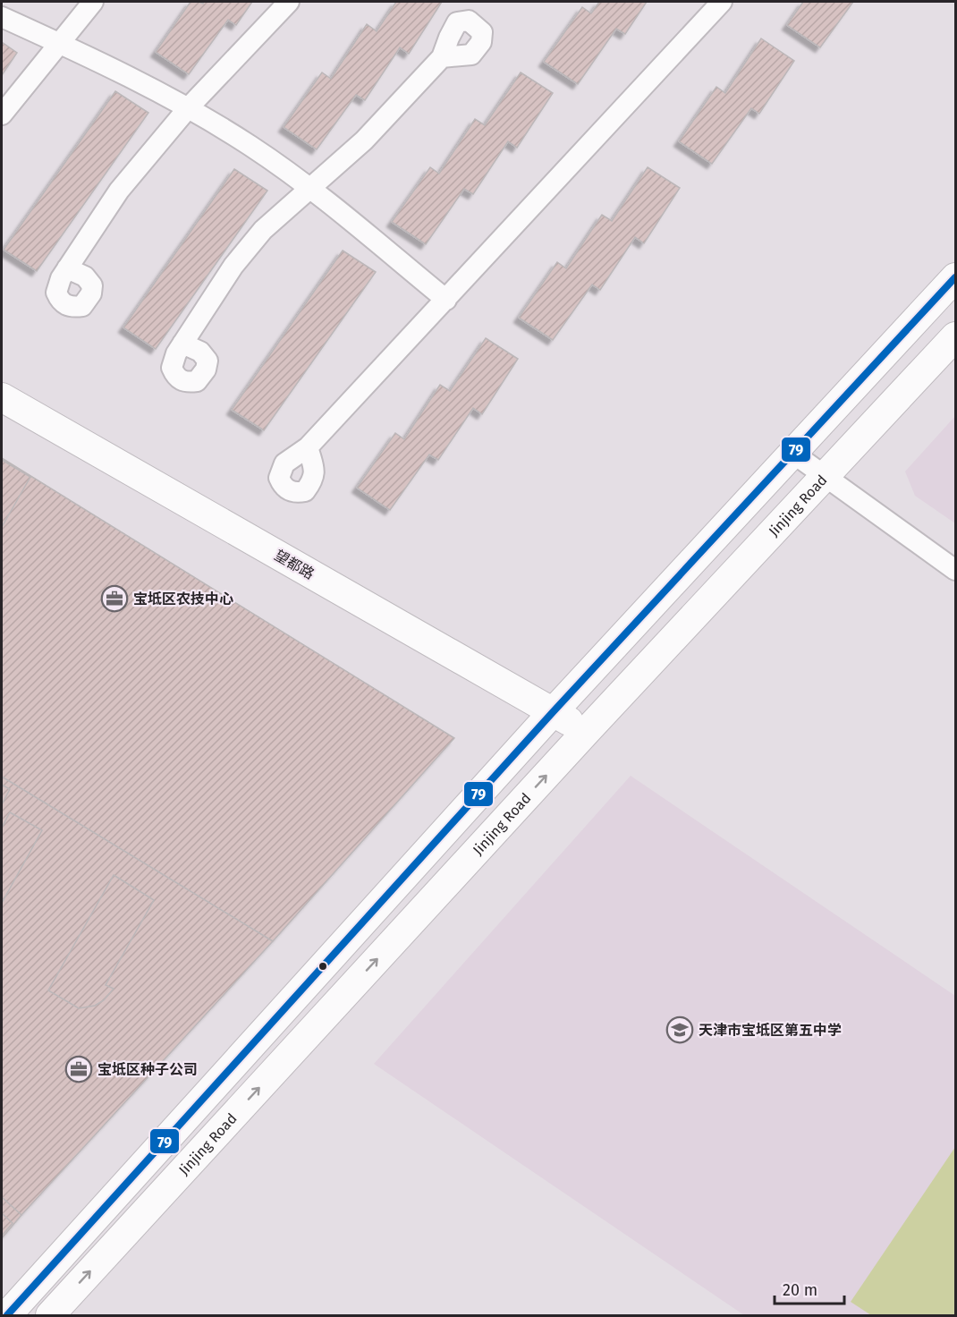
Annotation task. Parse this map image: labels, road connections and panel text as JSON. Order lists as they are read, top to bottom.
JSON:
{
  "streets": {
    "main road": ["Jinjing Road", "望都路"]
  },
  "crossings": [
    ["Jinjing Road", "望都路"]
  ],
  "places": {
    "office": ["宝坻区农技中心", "宝坻区种子公司"],
    "school or university": ["天津市宝坻区第五中学"]
  },
  "lines": ["transit line 79"],
  "scale_bar": "20 m"
}
